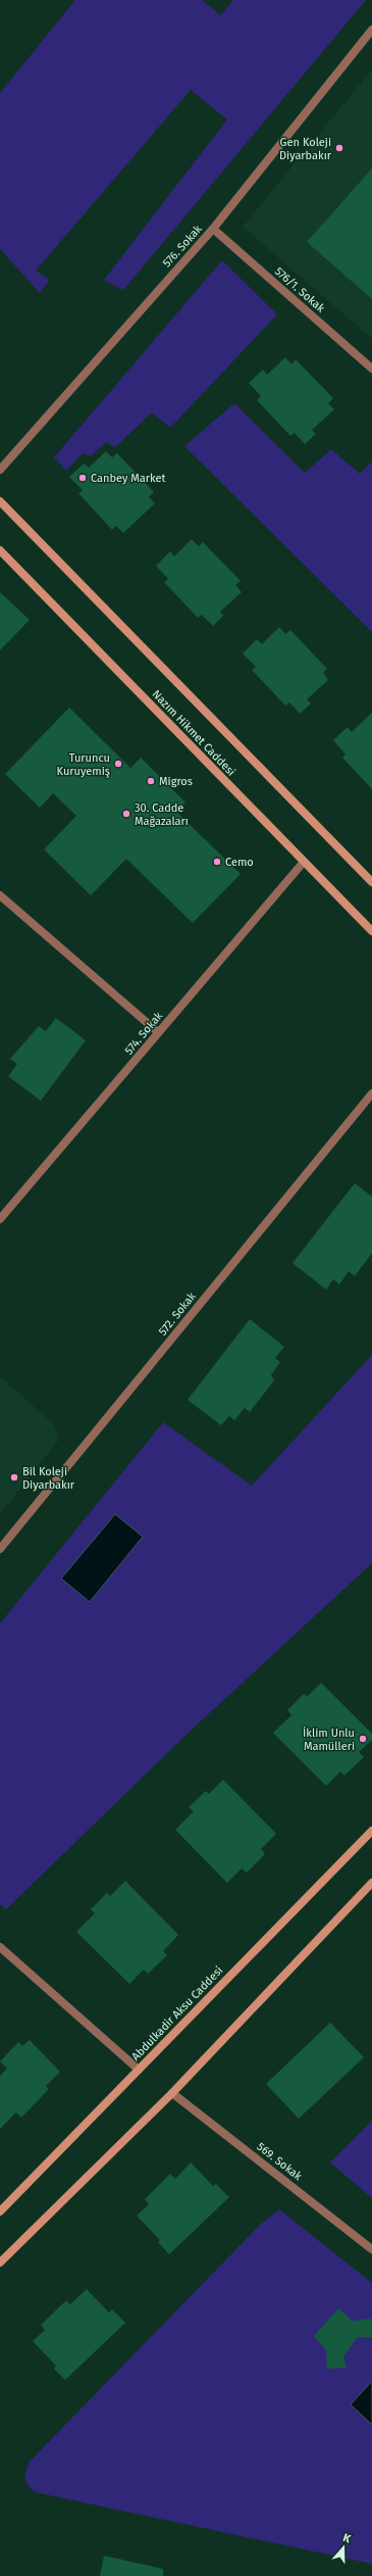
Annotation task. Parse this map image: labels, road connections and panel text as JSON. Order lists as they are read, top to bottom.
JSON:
{
  "streets": {
    "main road": ["Nazım Hikmet Caddesi", "Abdulkadir Aksu Caddesi"],
    "street": [
      "576. Sokak",
      "576/1. Sokak",
      "574. Sokak",
      "572. Sokak",
      "569. Sokak"
    ]
  },
  "crossings": [
    ["576. Sokak", "576/1. Sokak"],
    ["Nazım Hikmet Caddesi", "574. Sokak"]
  ],
  "places": [
    "Gen Koleji Diyarbakır",
    "Canbey Market",
    "Turuncu Kuruyemiş",
    "Migros",
    "30. Cadde Mağazaları",
    "Cemo",
    "Bil Koleji Diyarbakır",
    "İklim Unlu Mamülleri"
  ],
  "north": "top"
}
